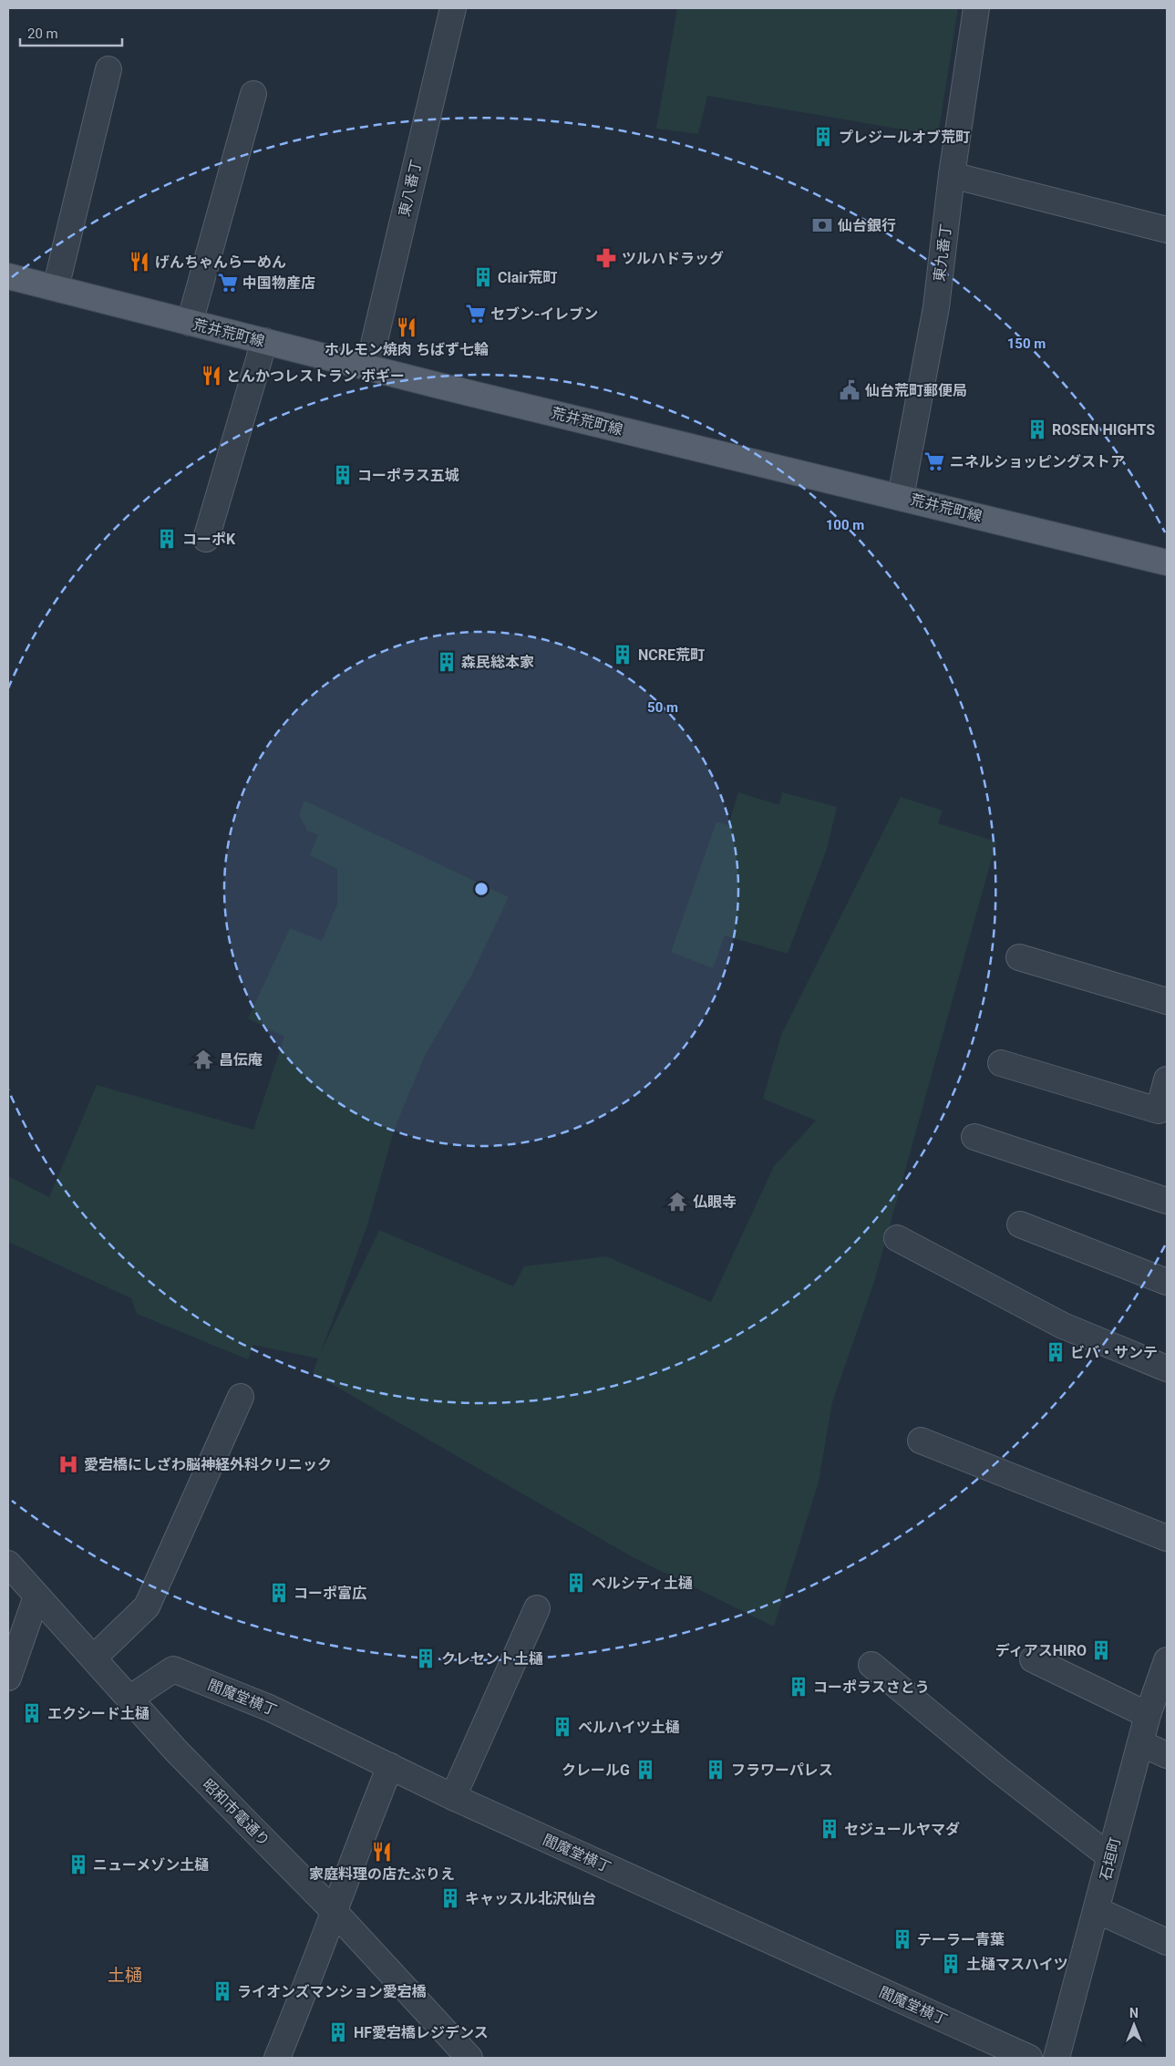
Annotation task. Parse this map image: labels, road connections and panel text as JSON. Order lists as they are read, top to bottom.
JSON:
{
  "streets": {
    "main road": ["荒井荒町線"],
    "street": [
      "東八番丁",
      "東九番丁",
      "閻魔堂横丁",
      "昭和市電通り",
      "石垣町"
    ]
  },
  "crossings": [
    ["東八番丁", "荒井荒町線"],
    ["東九番丁", "荒井荒町線"],
    ["閻魔堂横丁", "昭和市電通り"]
  ],
  "districts": ["土樋"],
  "places": {
    "building": [
      "プレジールオブ荒町",
      "Clair荒町",
      "ROSEN HIGHTS",
      "コーポラス五城",
      "コーポK",
      "NCRE荒町",
      "森民総本家",
      "ビバ・サンテ",
      "ベルシティ土樋",
      "コーポ富広",
      "ディアスHIRO",
      "クレセント土樋",
      "コーポラスさとう",
      "エクシード土樋",
      "ベルハイツ土樋",
      "クレールG",
      "フラワーパレス",
      "セジュールヤマダ",
      "ニューメゾン土樋",
      "キャッスル北沢仙台",
      "テーラー青葉",
      "土樋マスハイツ",
      "ライオンズマンション愛宕橋",
      "HF愛宕橋レジデンス"
    ],
    "bank": ["仙台銀行"],
    "pharmacy": ["ツルハドラッグ"],
    "restaurant": [
      "げんちゃんらーめん",
      "ホルモン焼肉 ちばず七輪",
      "とんかつレストラン ボギー",
      "家庭料理の店たぶりえ"
    ],
    "supermarket": ["中国物産店", "セブン-イレブン", "ニネルショッピングストア"],
    "public building": ["仙台荒町郵便局"],
    "temple": ["昌伝庵", "仏眼寺"],
    "hospital": ["愛宕橋にしざわ脳神経外科クリニック"]
  },
  "scale_bar": "20 m",
  "north": "top",
  "rings": ["150 m", "100 m", "50 m"]
}
